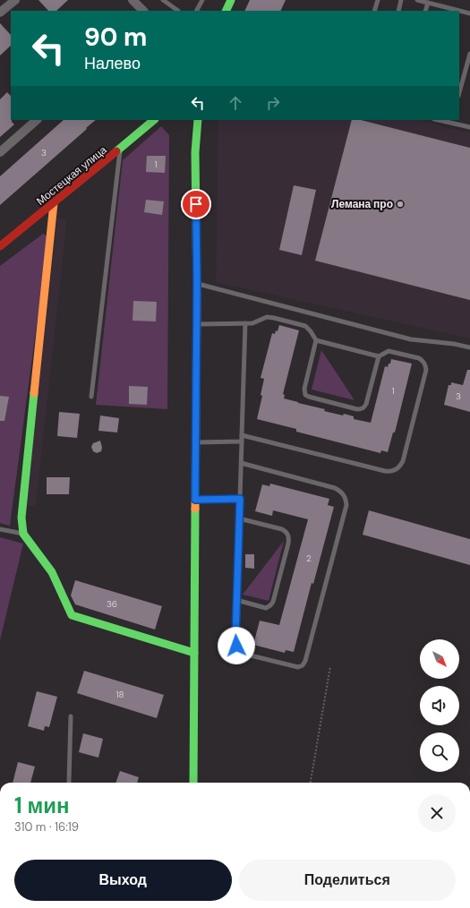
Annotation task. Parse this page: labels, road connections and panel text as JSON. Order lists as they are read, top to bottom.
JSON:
{
  "streets": {
    "street": ["Мостецкая улица"]
  },
  "places": ["Лемана про"],
  "house_numbers": [
    "3",
    "1",
    "1",
    "3",
    "2",
    "36",
    "18"
  ],
  "north": "bottom right",
  "page": {
    "turn": ["90 m", "Налево"],
    "heading": ["1 мин", "310 m · 16:19"],
    "buttons": ["Выход", "Поделиться"]
  }
}
